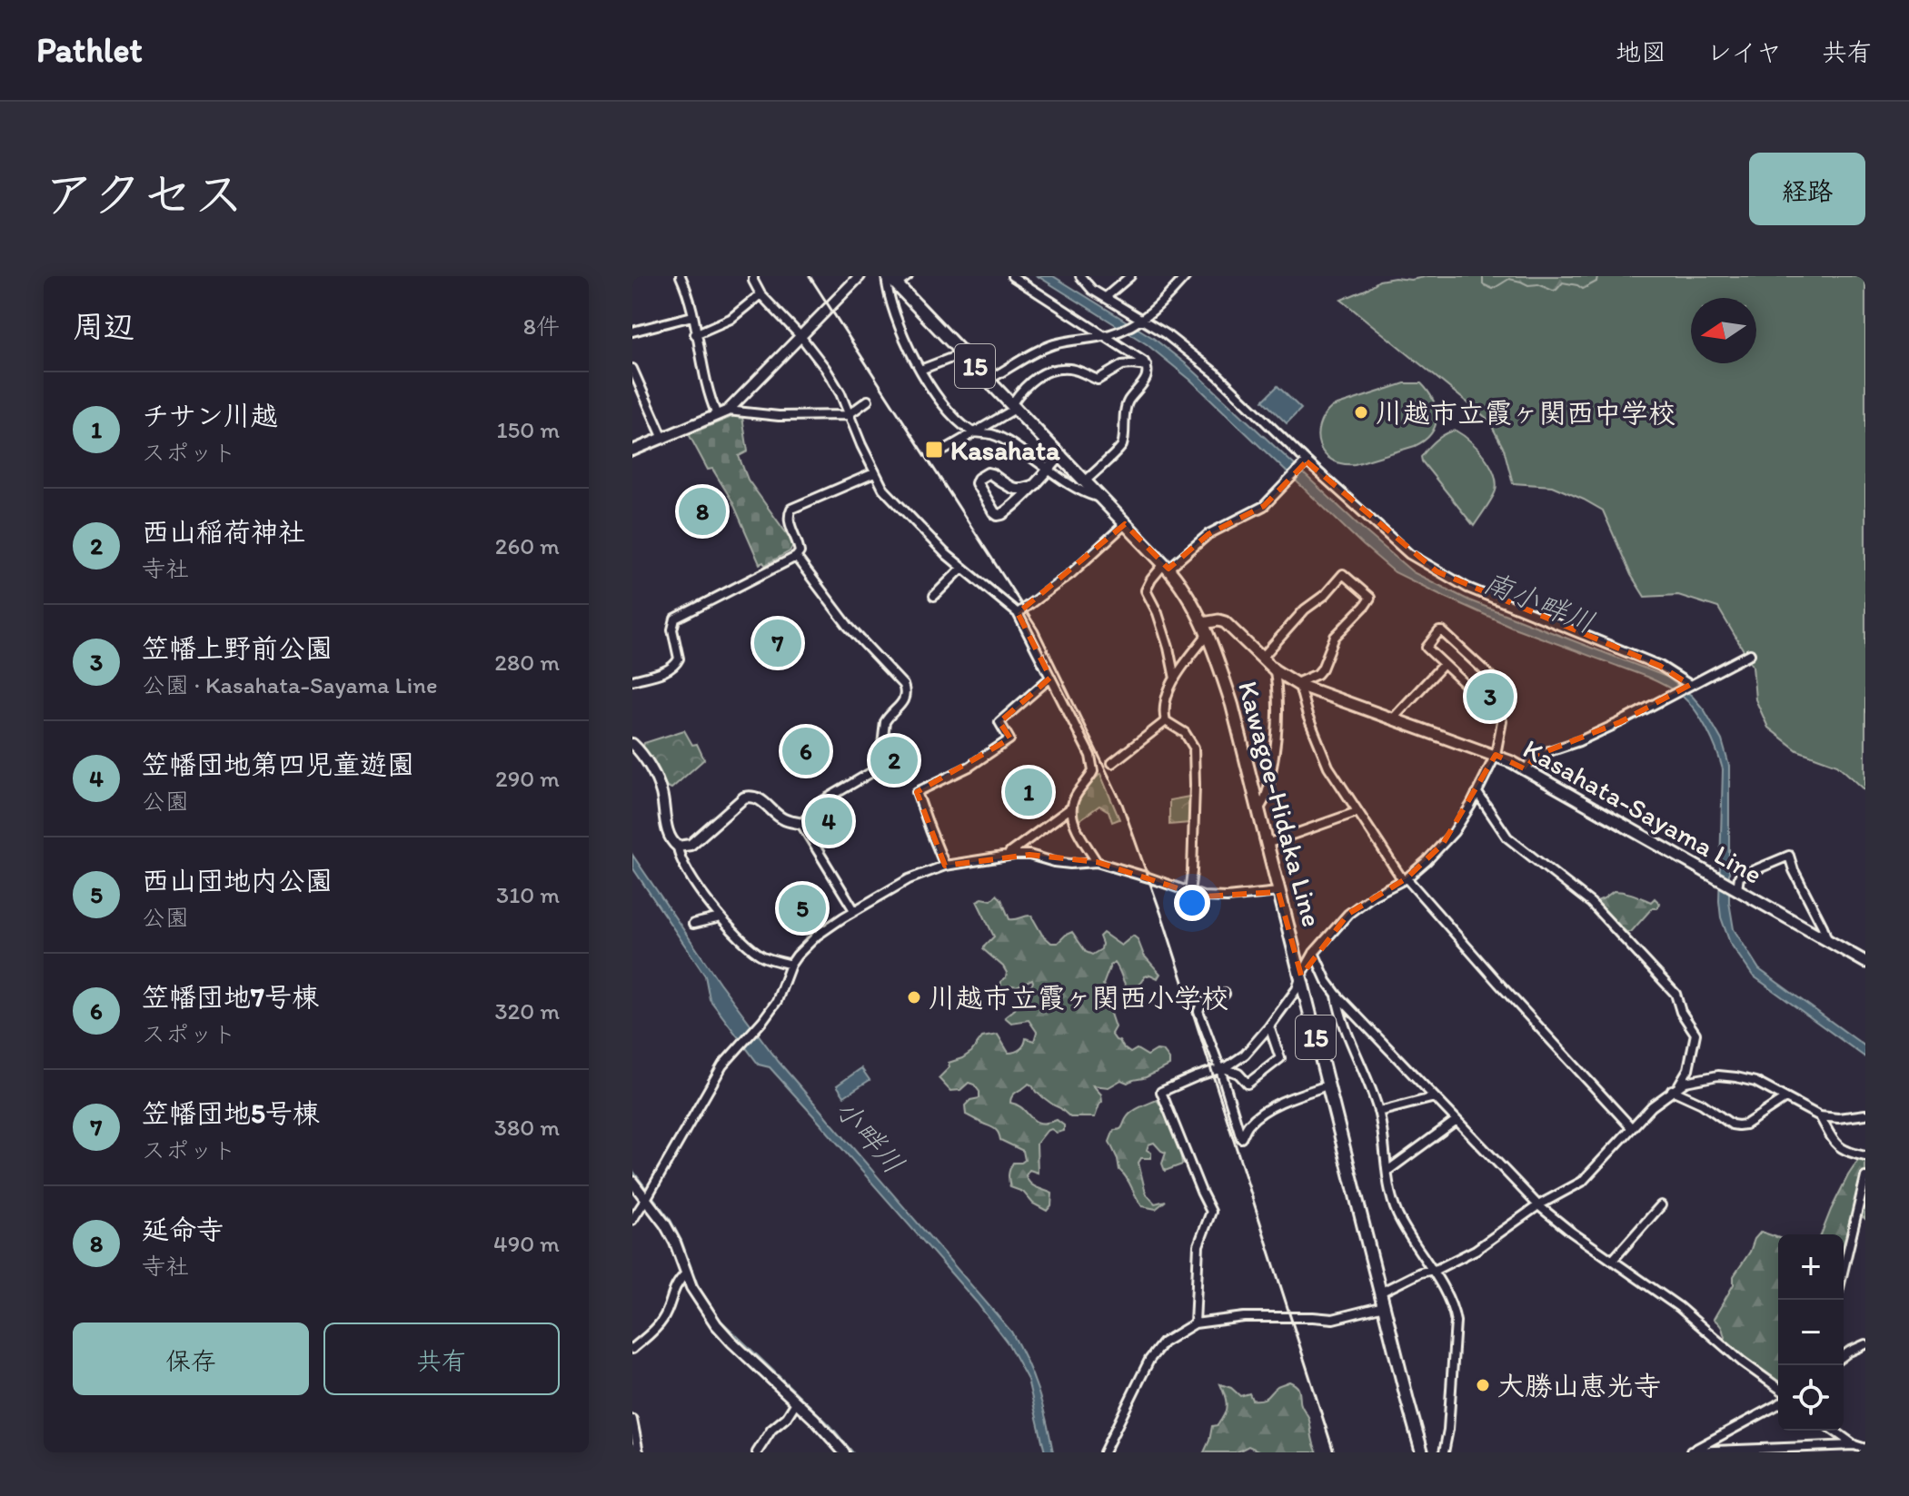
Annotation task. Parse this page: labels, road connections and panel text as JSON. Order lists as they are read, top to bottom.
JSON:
{
  "streets": {
    "main road": ["15", "Kawagoe-Hidaka Line", "Kasahata-Sayama Line"]
  },
  "crossings": [
    ["Kawagoe-Hidaka Line", "Kasahata-Sayama Line"]
  ],
  "water": ["南小畔川", "小畔川"],
  "places": {
    "other": ["川越市立霞ヶ関西中学校", "川越市立霞ヶ関西小学校", "大勝山恵光寺"],
    "transit": ["Kasahata"]
  },
  "north": "left",
  "page": {
    "header": "Pathlet",
    "nav": ["地図", "レイヤ", "共有"],
    "title": "アクセス",
    "buttons": [
      "経路",
      ["保存", "共有"]
    ],
    "heading": ["周辺", "8件"],
    "list": [
      {
        "mark": "1",
        "name": "チサン川越",
        "note": "スポット",
        "value": "150 m"
      },
      {
        "mark": "2",
        "name": "西山稲荷神社",
        "note": "寺社",
        "value": "260 m"
      },
      {
        "mark": "3",
        "name": "笠幡上野前公園",
        "note": "公園 · Kasahata-Sayama Line",
        "value": "280 m"
      },
      {
        "mark": "4",
        "name": "笠幡団地第四児童遊園",
        "note": "公園",
        "value": "290 m"
      },
      {
        "mark": "5",
        "name": "西山団地内公園",
        "note": "公園",
        "value": "310 m"
      },
      {
        "mark": "6",
        "name": "笠幡団地7号棟",
        "note": "スポット",
        "value": "320 m"
      },
      {
        "mark": "7",
        "name": "笠幡団地5号棟",
        "note": "スポット",
        "value": "380 m"
      },
      {
        "mark": "8",
        "name": "延命寺",
        "note": "寺社",
        "value": "490 m"
      }
    ],
    "pins": [
      "8",
      "7",
      "3",
      "6",
      "2",
      "1",
      "4",
      "5"
    ],
    "map_buttons": ["+", "−"]
  }
}
